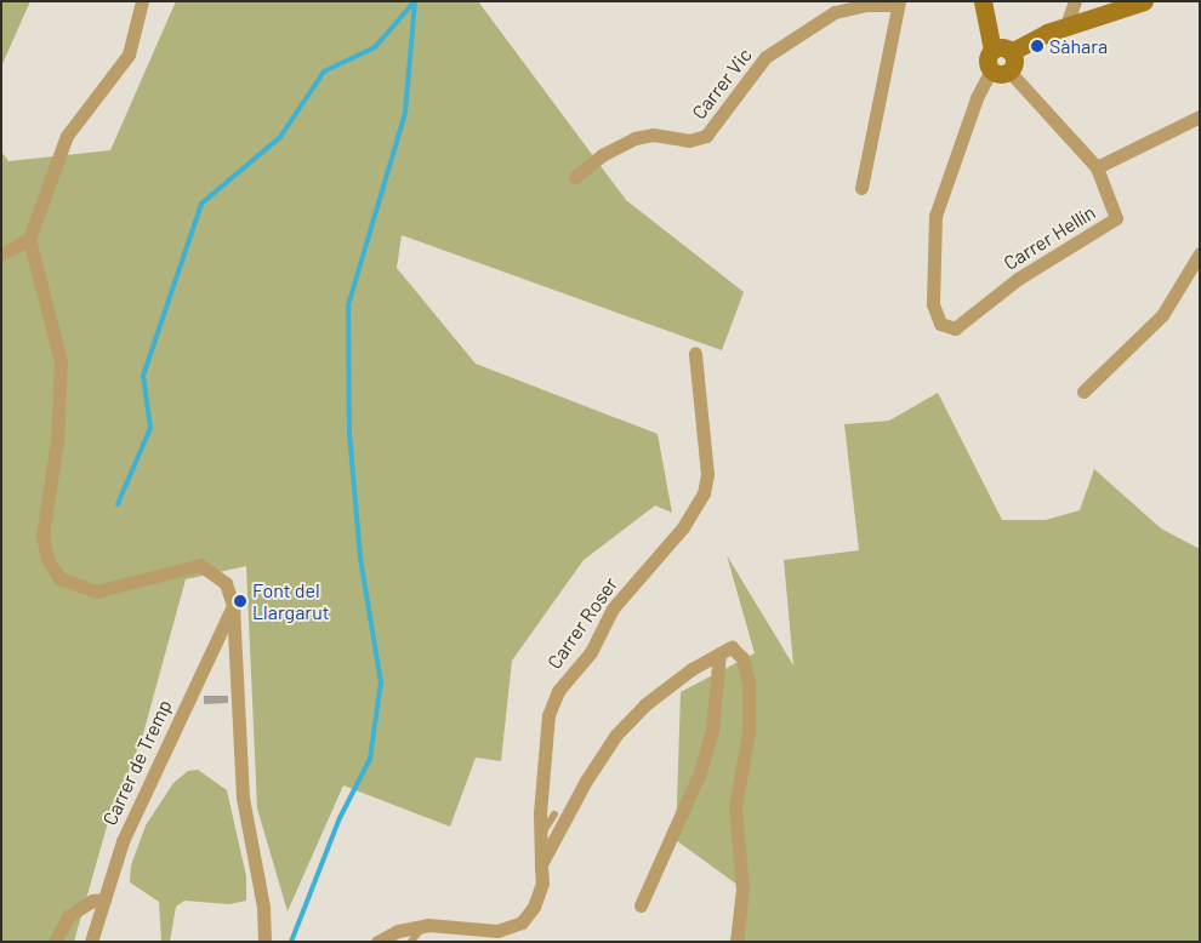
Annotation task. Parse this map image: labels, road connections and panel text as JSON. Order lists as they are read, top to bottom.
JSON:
{
  "streets": {
    "street": [
      "Carrer Vic",
      "Carrer Hellín",
      "Carrer Roser",
      "Carrer de Tremp"
    ]
  },
  "places": ["Sàhara", "Font del Llargarut"]
}
